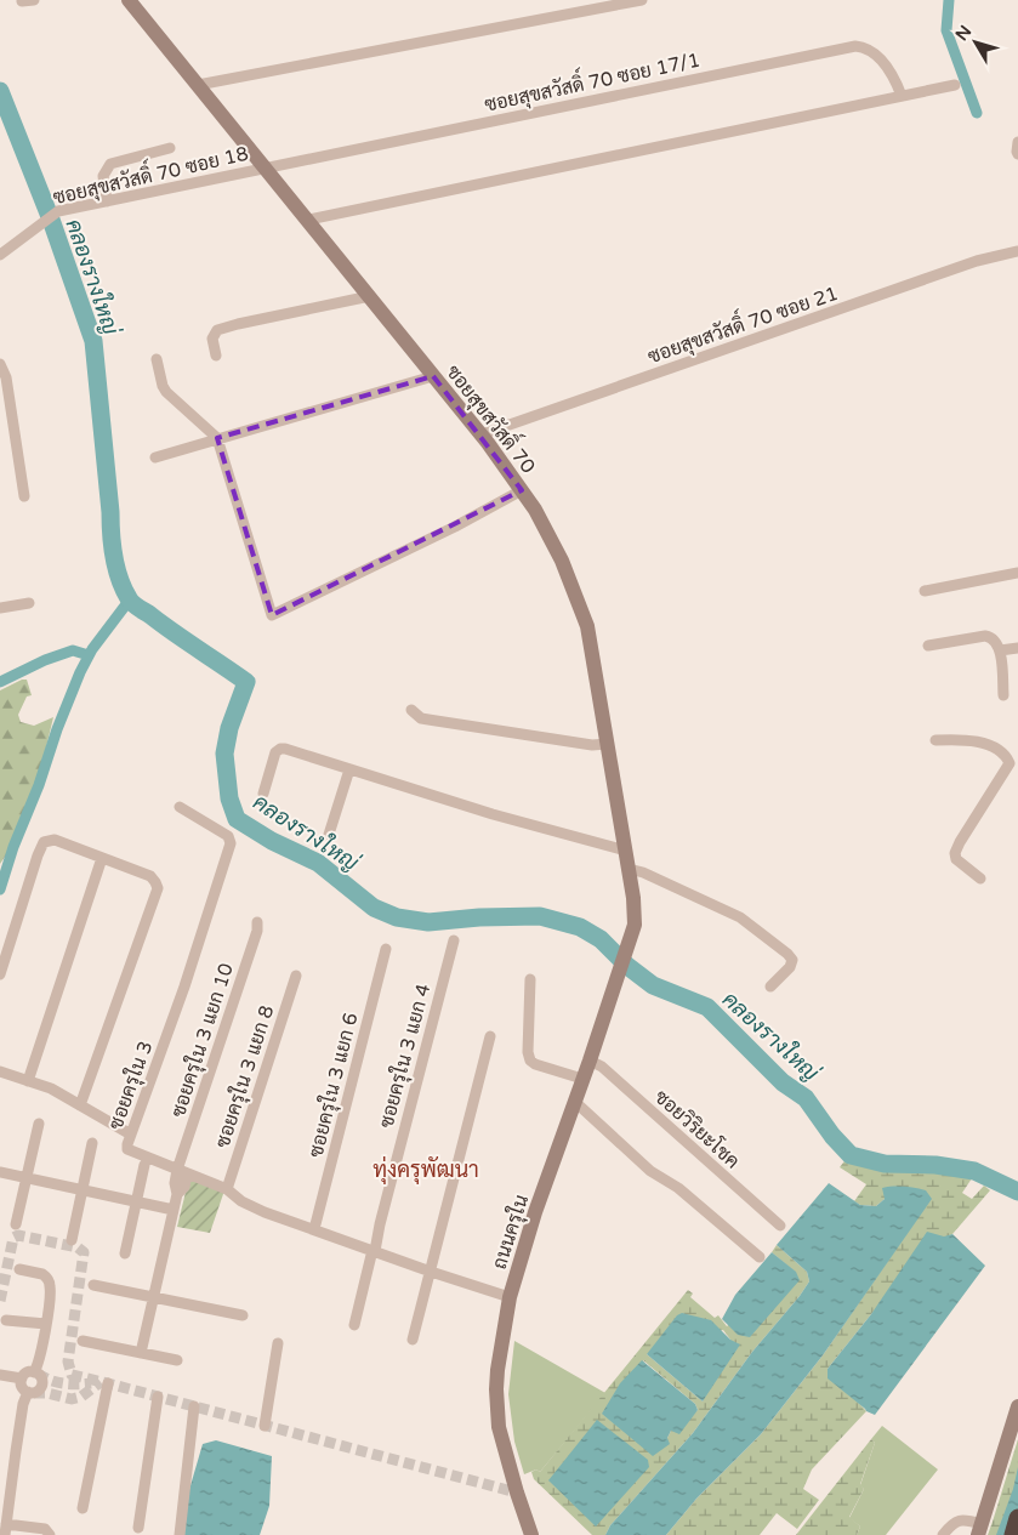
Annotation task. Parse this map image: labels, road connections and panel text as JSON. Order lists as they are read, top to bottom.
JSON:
{
  "streets": {
    "street": [
      "ซอยสุขสวัสดิ์ 70 ซอย 17/1",
      "ซอยสุขสวัสดิ์ 70 ซอย 18",
      "ซอยสุขสวัสดิ์ 70 ซอย 21",
      "ซอยสุขสวัสดิ์ 70",
      "ซอยครุใน 3 แยก 10",
      "ซอยครุใน 3 แยก 4",
      "ซอยครุใน 3 แยก 8",
      "ซอยครุใน 3",
      "ซอยครุใน 3 แยก 6",
      "ซอยวิริยะโชค",
      "ถนนครุใน"
    ]
  },
  "crossings": [
    ["ซอยสุขสวัสดิ์ 70 ซอย 17/1", "ซอยสุขสวัสดิ์ 70 ซอย 18"],
    ["ซอยสุขสวัสดิ์ 70 ซอย 17/1", "ซอยสุขสวัสดิ์ 70"],
    ["ซอยสุขสวัสดิ์ 70 ซอย 18", "ซอยสุขสวัสดิ์ 70"],
    ["ซอยสุขสวัสดิ์ 70 ซอย 21", "ซอยสุขสวัสดิ์ 70"],
    ["ซอยสุขสวัสดิ์ 70", "ถนนครุใน"],
    ["ซอยครุใน 3 แยก 10", "ซอยครุใน 3"],
    ["ซอยครุใน 3 แยก 4", "ซอยครุใน 3"],
    ["ซอยครุใน 3 แยก 8", "ซอยครุใน 3"],
    ["ซอยครุใน 3", "ซอยครุใน 3 แยก 6"],
    ["ซอยครุใน 3", "ถนนครุใน"],
    ["ซอยวิริยะโชค", "ถนนครุใน"]
  ],
  "districts": ["ทุ่งครุพัฒนา"],
  "water": ["คลองรางใหญ่"],
  "north": "top left"
}
